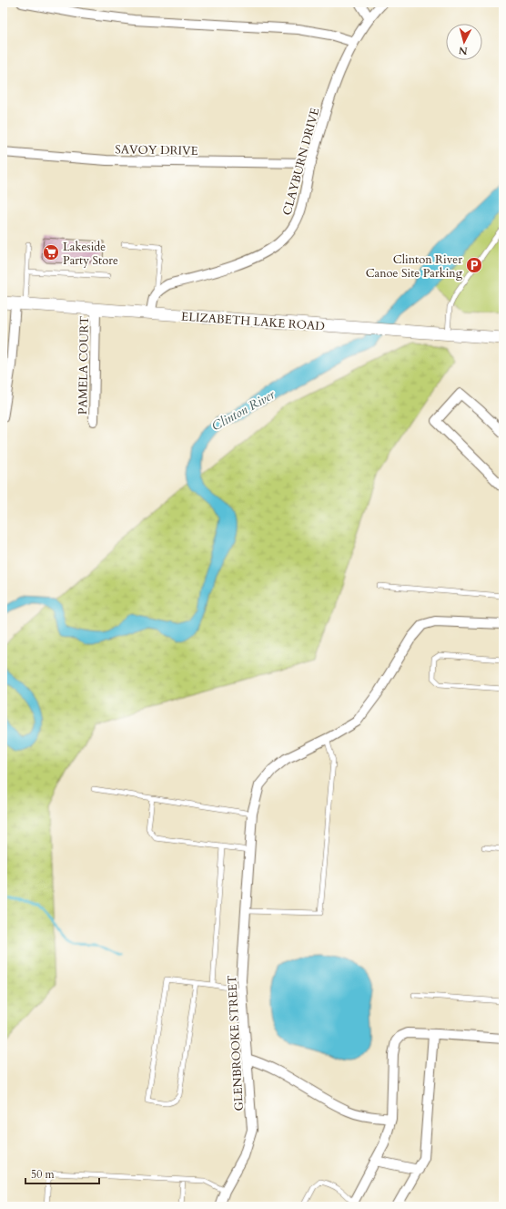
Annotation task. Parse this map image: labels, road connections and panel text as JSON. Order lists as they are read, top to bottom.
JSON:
{
  "streets": {
    "street": [
      "SAVOY DRIVE",
      "CLAYBURN DRIVE",
      "ELIZABETH LAKE ROAD",
      "PAMELA COURT",
      "GLENBROOKE STREET"
    ]
  },
  "crossings": [
    ["SAVOY DRIVE", "CLAYBURN DRIVE"],
    ["ELIZABETH LAKE ROAD", "PAMELA COURT"]
  ],
  "water": ["Clinton River"],
  "places": {
    "supermarket": ["Lakeside Party Store"],
    "parking": ["Clinton River Canoe Site Parking"]
  },
  "scale_bar": "50 m",
  "north": "bottom"
}
